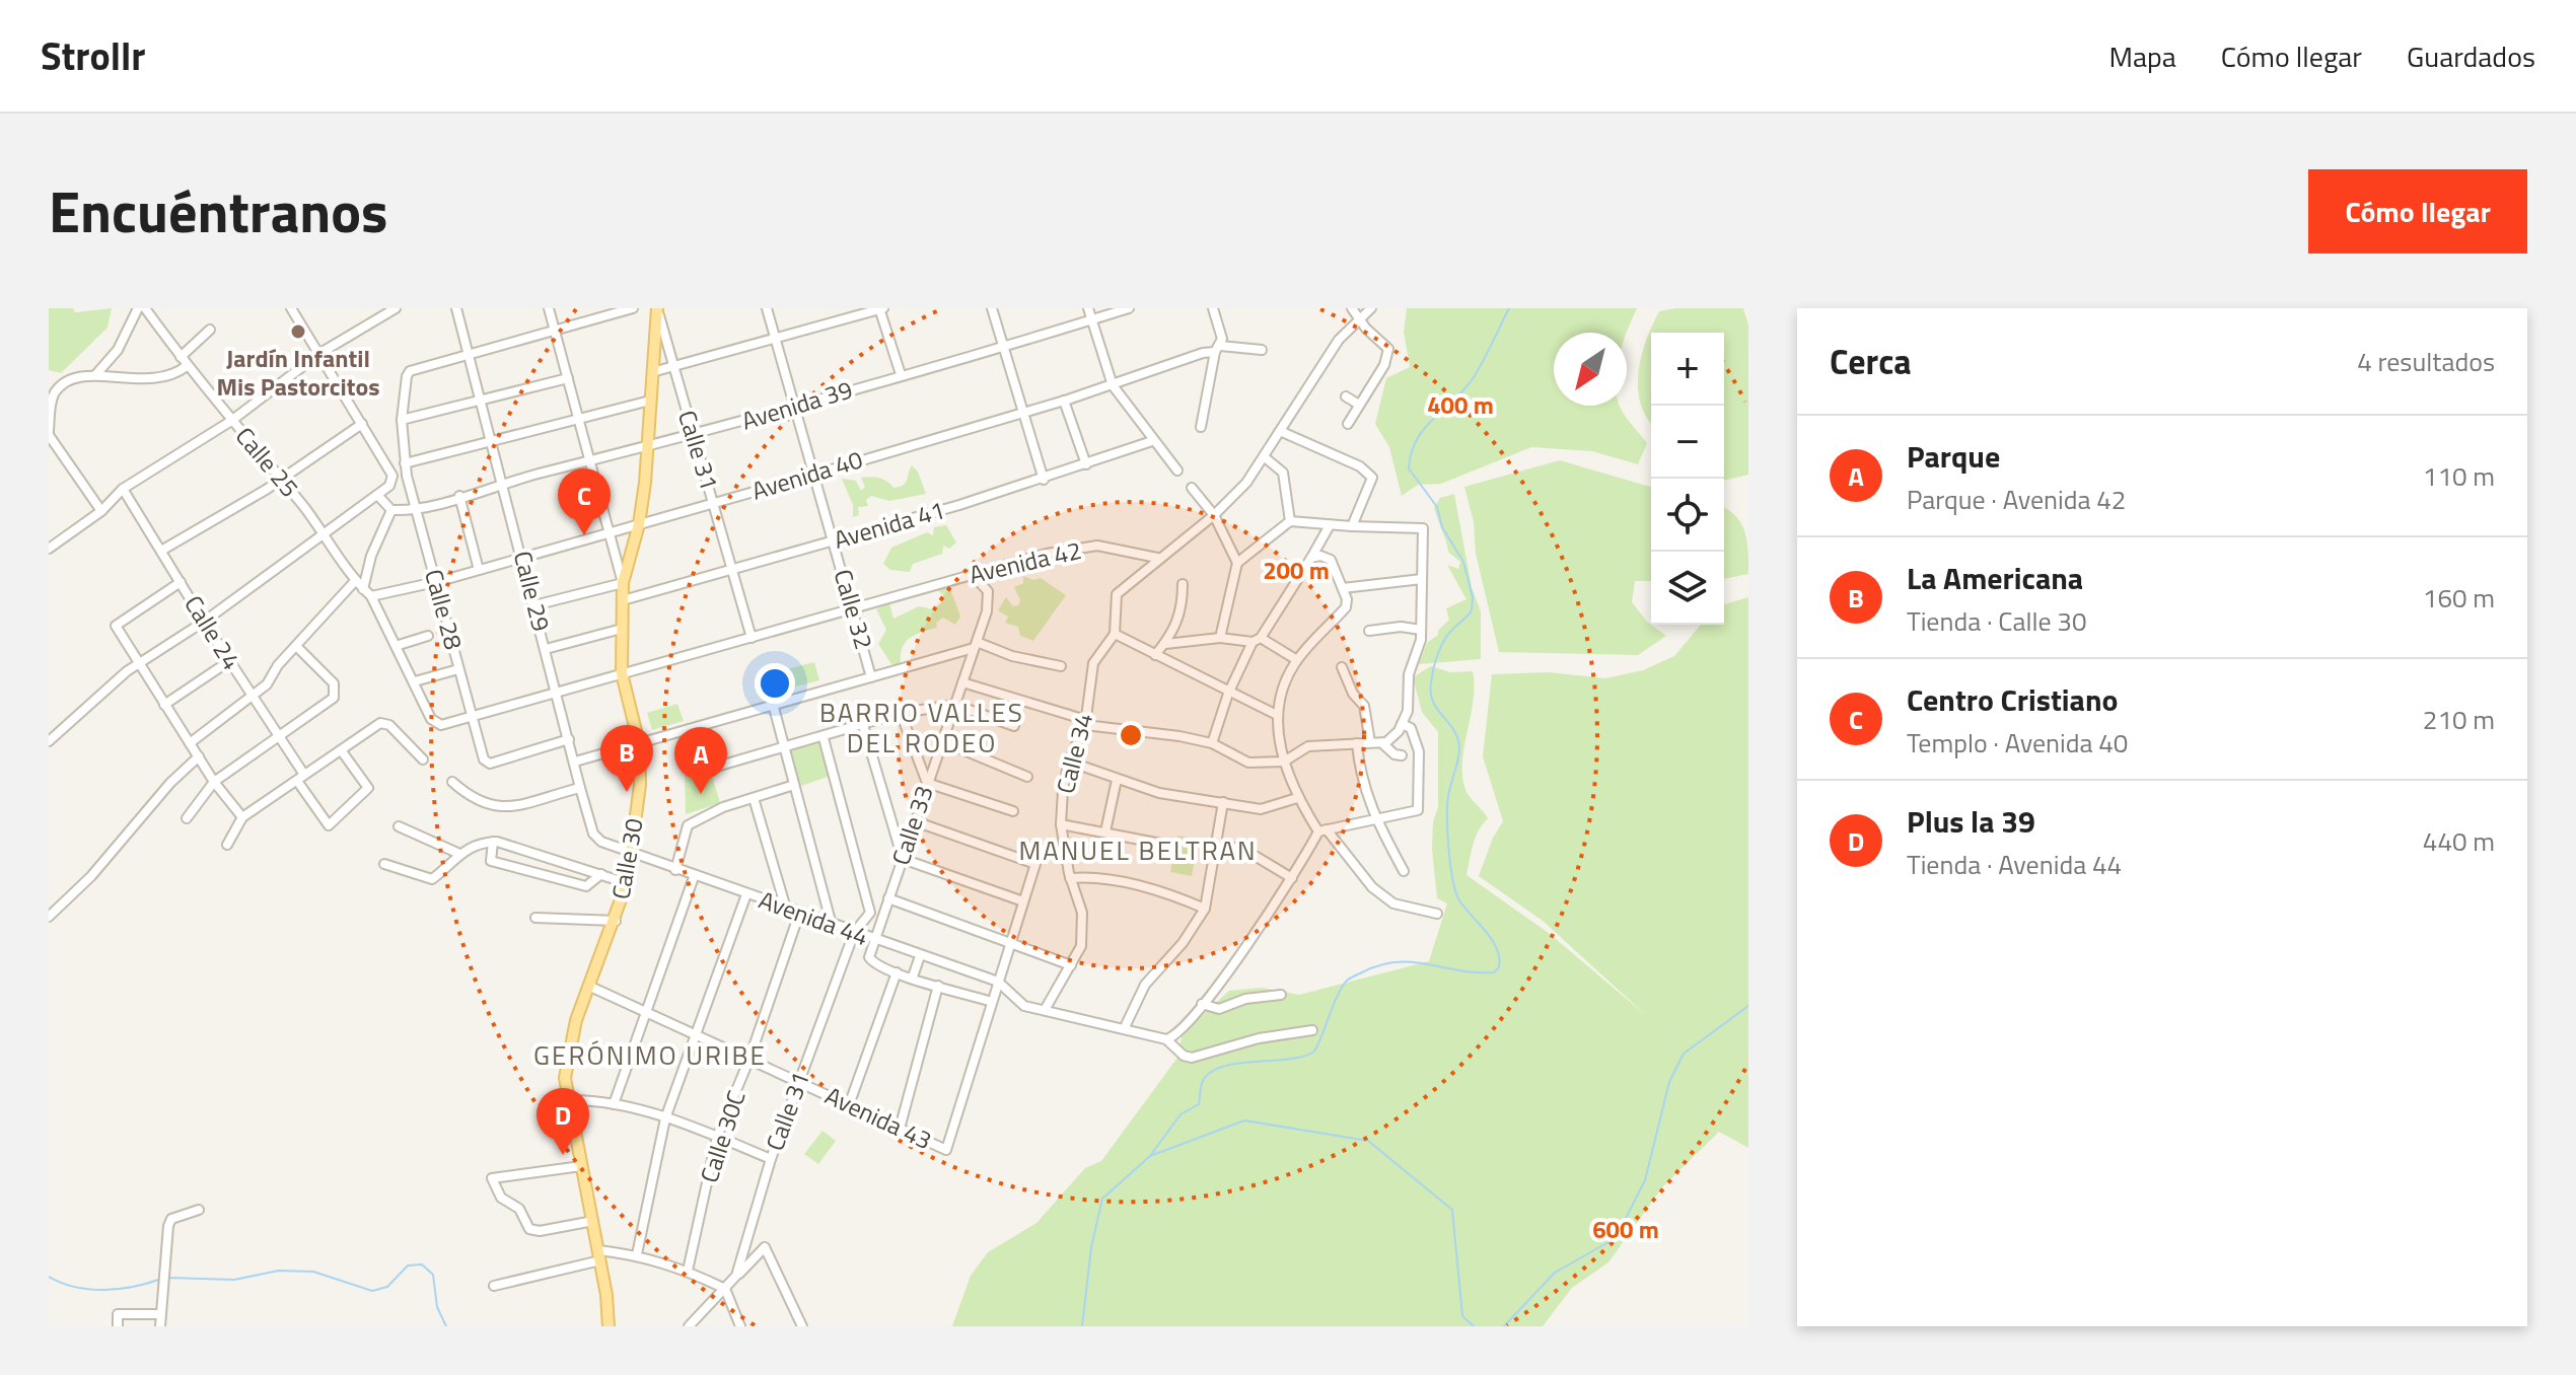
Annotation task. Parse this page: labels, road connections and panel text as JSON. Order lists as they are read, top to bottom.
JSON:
{
  "streets": {
    "main road": ["Calle 30"],
    "street": [
      "Avenida 39",
      "Calle 31",
      "Calle 25",
      "Avenida 40",
      "Avenida 41",
      "Avenida 42",
      "Calle 29",
      "Calle 28",
      "Calle 32",
      "Calle 24",
      "Calle 34",
      "Calle 33",
      "Avenida 44",
      "Avenida 43",
      "Calle 30C"
    ]
  },
  "crossings": [
    ["Avenida 39", "Calle 31"],
    ["Avenida 39", "Calle 29"],
    ["Avenida 39", "Calle 28"],
    ["Avenida 39", "Calle 32"],
    ["Avenida 39", "Calle 30"],
    ["Calle 31", "Avenida 40"],
    ["Calle 31", "Avenida 41"],
    ["Calle 31", "Avenida 42"],
    ["Calle 31", "Calle 30"],
    ["Calle 31", "Avenida 44"],
    ["Calle 31", "Avenida 43"],
    ["Avenida 40", "Calle 29"],
    ["Avenida 40", "Calle 28"],
    ["Avenida 40", "Calle 32"],
    ["Avenida 40", "Calle 30"],
    ["Avenida 41", "Calle 32"],
    ["Avenida 41", "Calle 30"],
    ["Avenida 42", "Calle 32"],
    ["Avenida 42", "Calle 34"],
    ["Avenida 42", "Calle 33"],
    ["Avenida 42", "Calle 30"],
    ["Calle 29", "Calle 28"],
    ["Calle 29", "Calle 30"],
    ["Calle 29", "Avenida 44"],
    ["Calle 33", "Avenida 44"],
    ["Calle 30", "Avenida 44"],
    ["Calle 30", "Avenida 43"],
    ["Avenida 44", "Calle 30C"],
    ["Avenida 43", "Calle 30C"]
  ],
  "districts": ["BARRIO VALLES DEL RODEO", "MANUEL BELTRAN", "GERÓNIMO URIBE"],
  "places": ["Jardín Infantil Mis Pastorcitos"],
  "north": "bottom left",
  "page": {
    "header": "Strollr",
    "nav": ["Mapa", "Cómo llegar", "Guardados"],
    "title": "Encuéntranos",
    "buttons": "Cómo llegar",
    "heading": ["Cerca", "4 resultados"],
    "map_buttons": ["+", "−"],
    "list": [
      {
        "mark": "A",
        "name": "Parque",
        "note": "Parque · Avenida 42",
        "value": "110 m"
      },
      {
        "mark": "B",
        "name": "La Americana",
        "note": "Tienda · Calle 30",
        "value": "160 m"
      },
      {
        "mark": "C",
        "name": "Centro Cristiano",
        "note": "Templo · Avenida 40",
        "value": "210 m"
      },
      {
        "mark": "D",
        "name": "Plus la 39",
        "note": "Tienda · Avenida 44",
        "value": "440 m"
      }
    ],
    "pins": [
      "C",
      "B",
      "A",
      "D"
    ]
  },
  "rings": ["400 m", "200 m", "600 m"]
}
